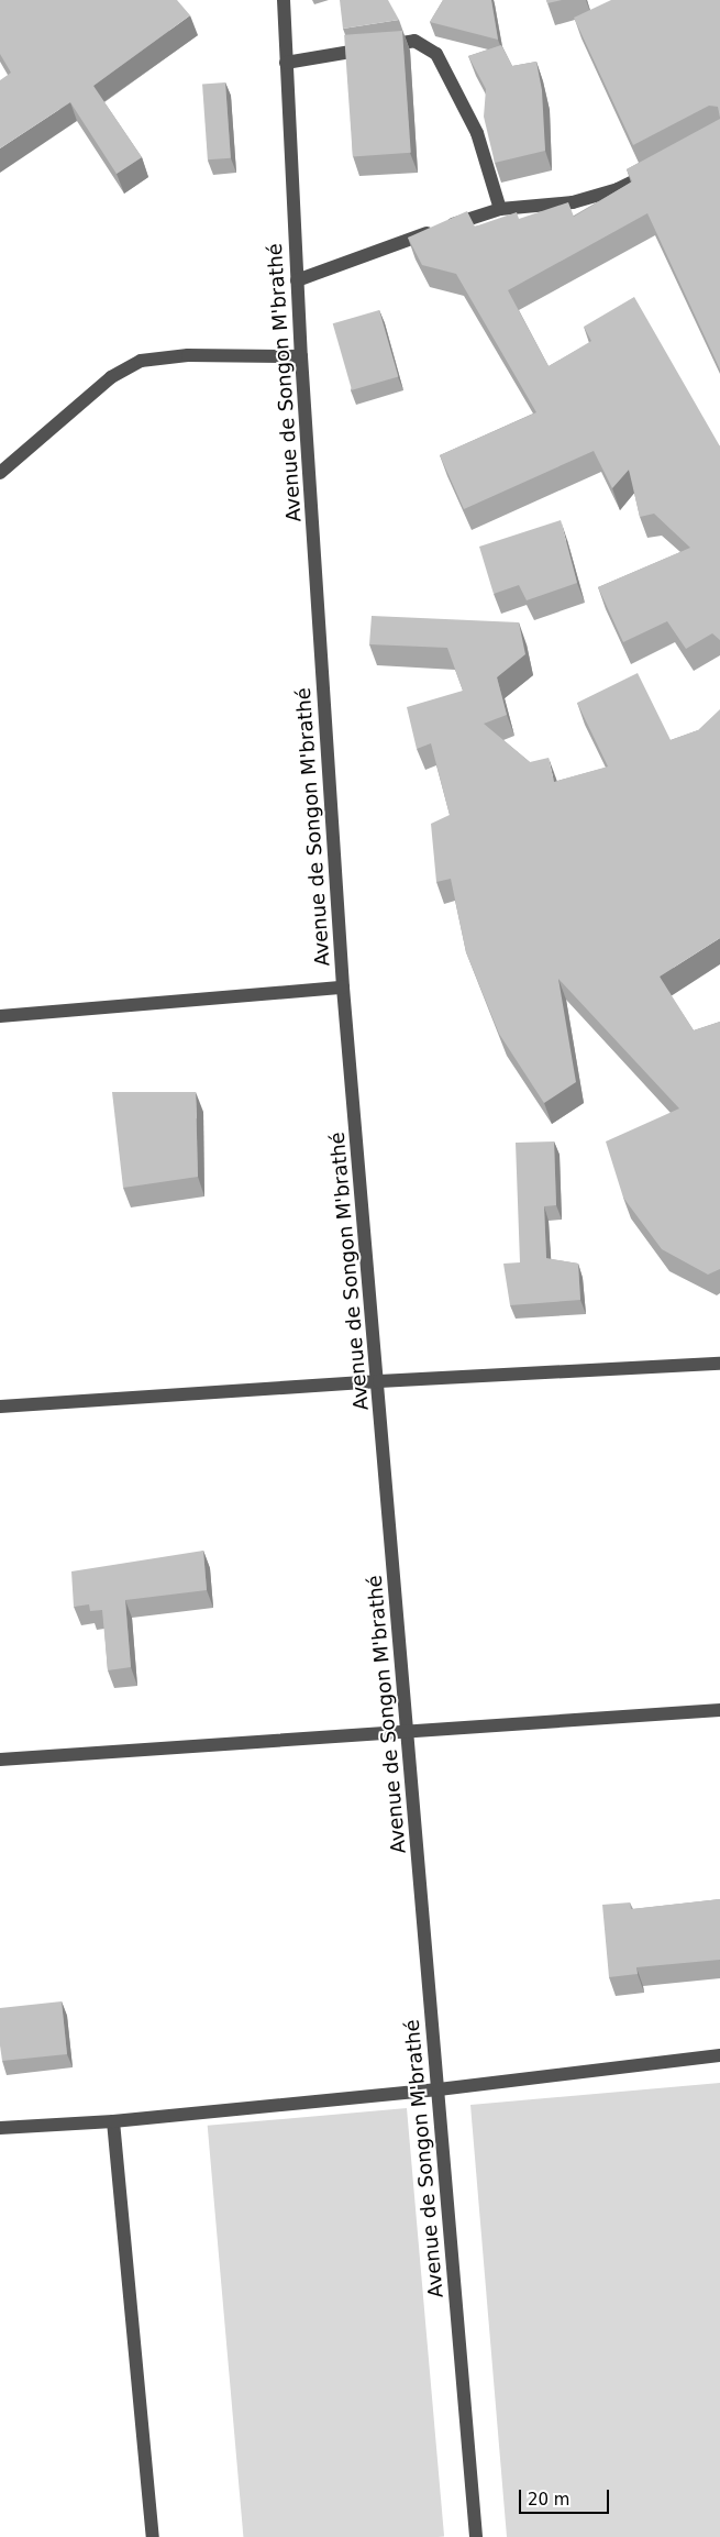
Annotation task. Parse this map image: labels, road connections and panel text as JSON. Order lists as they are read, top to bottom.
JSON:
{
  "streets": {
    "street": ["Avenue de Songon M'brathé"]
  },
  "scale_bar": "20 m"
}
